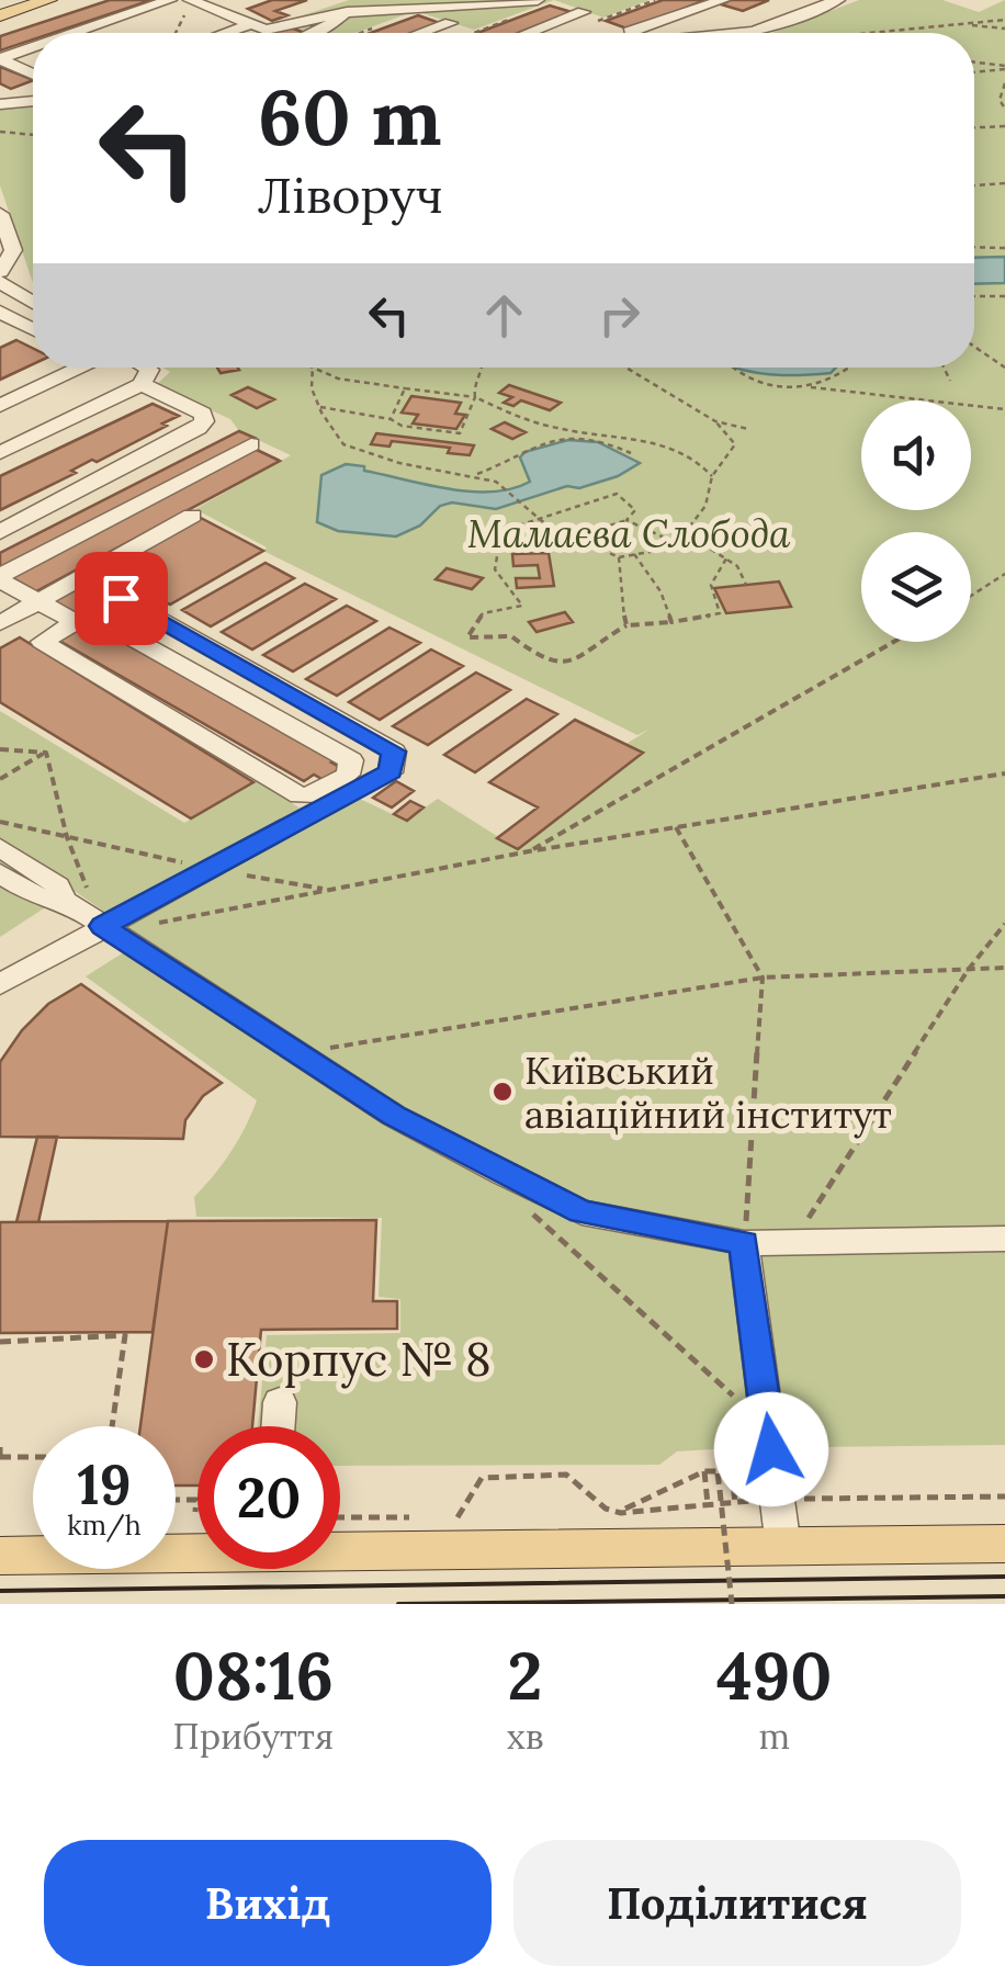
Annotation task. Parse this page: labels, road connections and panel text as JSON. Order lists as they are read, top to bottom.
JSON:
{
  "parks": ["Мамаєва Слобода"],
  "places": ["Київський авіаційний інститут", "Корпус № 8"],
  "page": {
    "turn": ["60 m", "Ліворуч"],
    "speed": "19 km/h",
    "limit": "20",
    "eta": [
      "08:16",
      "Прибуття",
      "2",
      "хв",
      "490",
      "m"
    ],
    "buttons": ["Вихід", "Поділитися"]
  }
}
